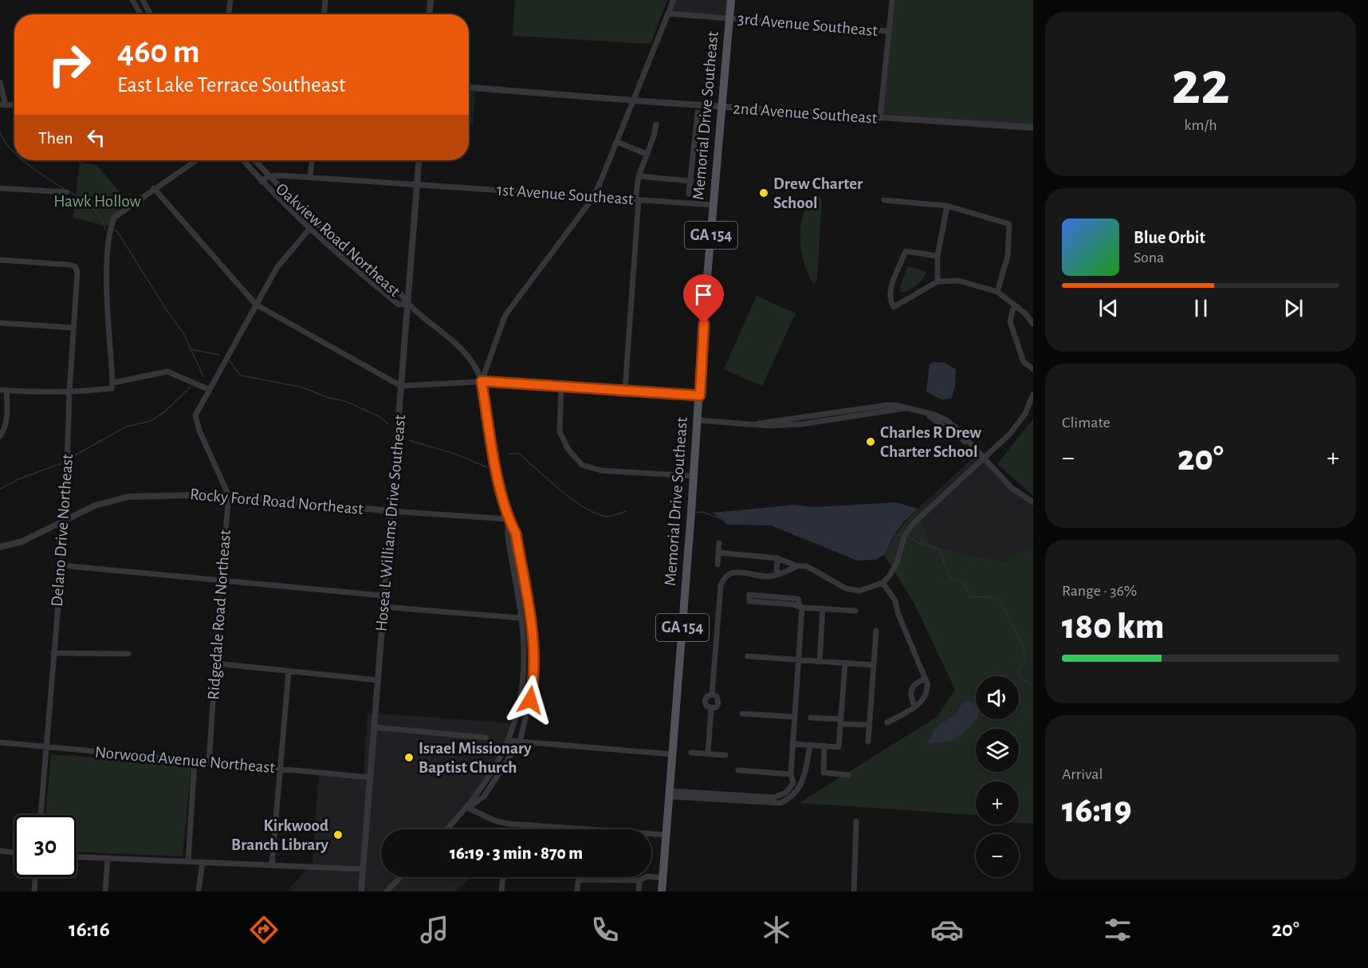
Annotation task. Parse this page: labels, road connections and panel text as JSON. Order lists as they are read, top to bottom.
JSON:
{
  "streets": {
    "main road": ["Memorial Drive Southeast", "GA 154"],
    "street": [
      "3rd Avenue Southeast",
      "2nd Avenue Southeast",
      "1st Avenue Southeast",
      "Oakview Road Northeast",
      "Rocky Ford Road Northeast",
      "Hosea L Williams Drive Southeast",
      "Delano Drive Northeast",
      "Ridgedale Road Northeast",
      "Norwood Avenue Northeast"
    ]
  },
  "crossings": [
    ["3rd Avenue Southeast", "Memorial Drive Southeast"],
    ["2nd Avenue Southeast", "Memorial Drive Southeast"],
    ["Memorial Drive Southeast", "1st Avenue Southeast"],
    ["1st Avenue Southeast", "Oakview Road Northeast"],
    ["1st Avenue Southeast", "Hosea L Williams Drive Southeast"],
    ["Oakview Road Northeast", "Hosea L Williams Drive Southeast"],
    ["Oakview Road Northeast", "Ridgedale Road Northeast"],
    ["Rocky Ford Road Northeast", "Hosea L Williams Drive Southeast"],
    ["Rocky Ford Road Northeast", "Delano Drive Northeast"],
    ["Rocky Ford Road Northeast", "Ridgedale Road Northeast"],
    ["Hosea L Williams Drive Southeast", "Norwood Avenue Northeast"],
    ["Delano Drive Northeast", "Norwood Avenue Northeast"],
    ["Ridgedale Road Northeast", "Norwood Avenue Northeast"]
  ],
  "parks": ["Hawk Hollow"],
  "places": [
    "Drew Charter School",
    "Charles R Drew Charter School",
    "Israel Missionary Baptist Church",
    "Kirkwood Branch Library"
  ],
  "page": {
    "tile": [
      ["22", "km/h"],
      "Climate",
      ["Range · 36%", "180 km"],
      ["Arrival", "16:19"]
    ],
    "turn": ["460 m", "East Lake Terrace Southeast"],
    "then": "Then",
    "song": ["Blue Orbit", "Sona"],
    "heat": ["−", "20°", "+"],
    "map_buttons": ["+", "−"],
    "limit": "30",
    "trip": "16:19 · 3 min · 870 m",
    "tabs": ["16:16", "20°"]
  }
}
